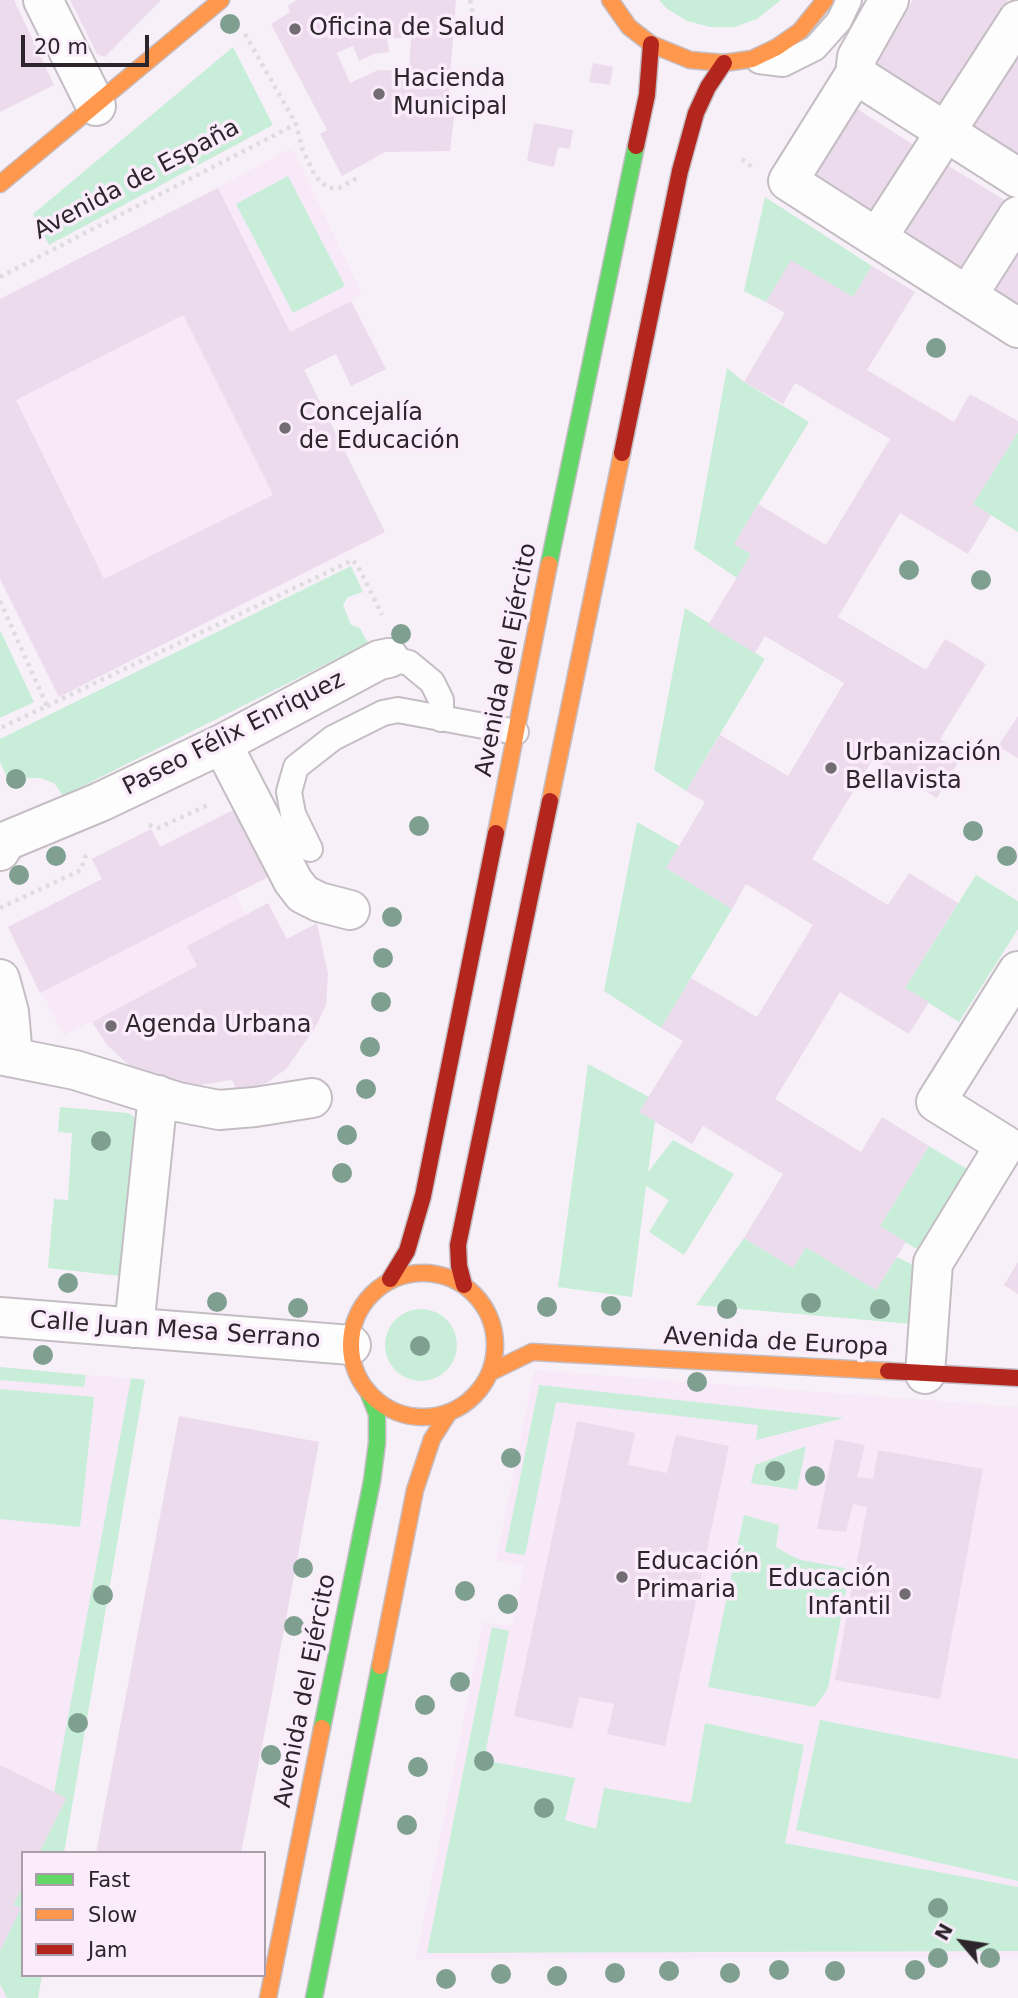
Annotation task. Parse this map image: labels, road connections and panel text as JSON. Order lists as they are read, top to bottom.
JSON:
{
  "streets": {
    "main road": ["Avenida del Ejército", "Avenida de Europa"],
    "street": ["Paseo Félix Enriquez", "Calle Juan Mesa Serrano"],
    "path": ["Avenida de España"]
  },
  "crossings": [
    ["Avenida del Ejército", "Calle Juan Mesa Serrano"],
    ["Avenida del Ejército", "Avenida de Europa"],
    ["Calle Juan Mesa Serrano", "Avenida de Europa"]
  ],
  "places": [
    "Oficina de Salud",
    "Hacienda Municipal",
    "Concejalía de Educación",
    "Urbanización Bellavista",
    "Agenda Urbana",
    "Educación Primaria",
    "Educación Infantil"
  ],
  "legend": ["Fast", "Slow", "Jam"],
  "scale_bar": "20 m",
  "north": "top left"
}
